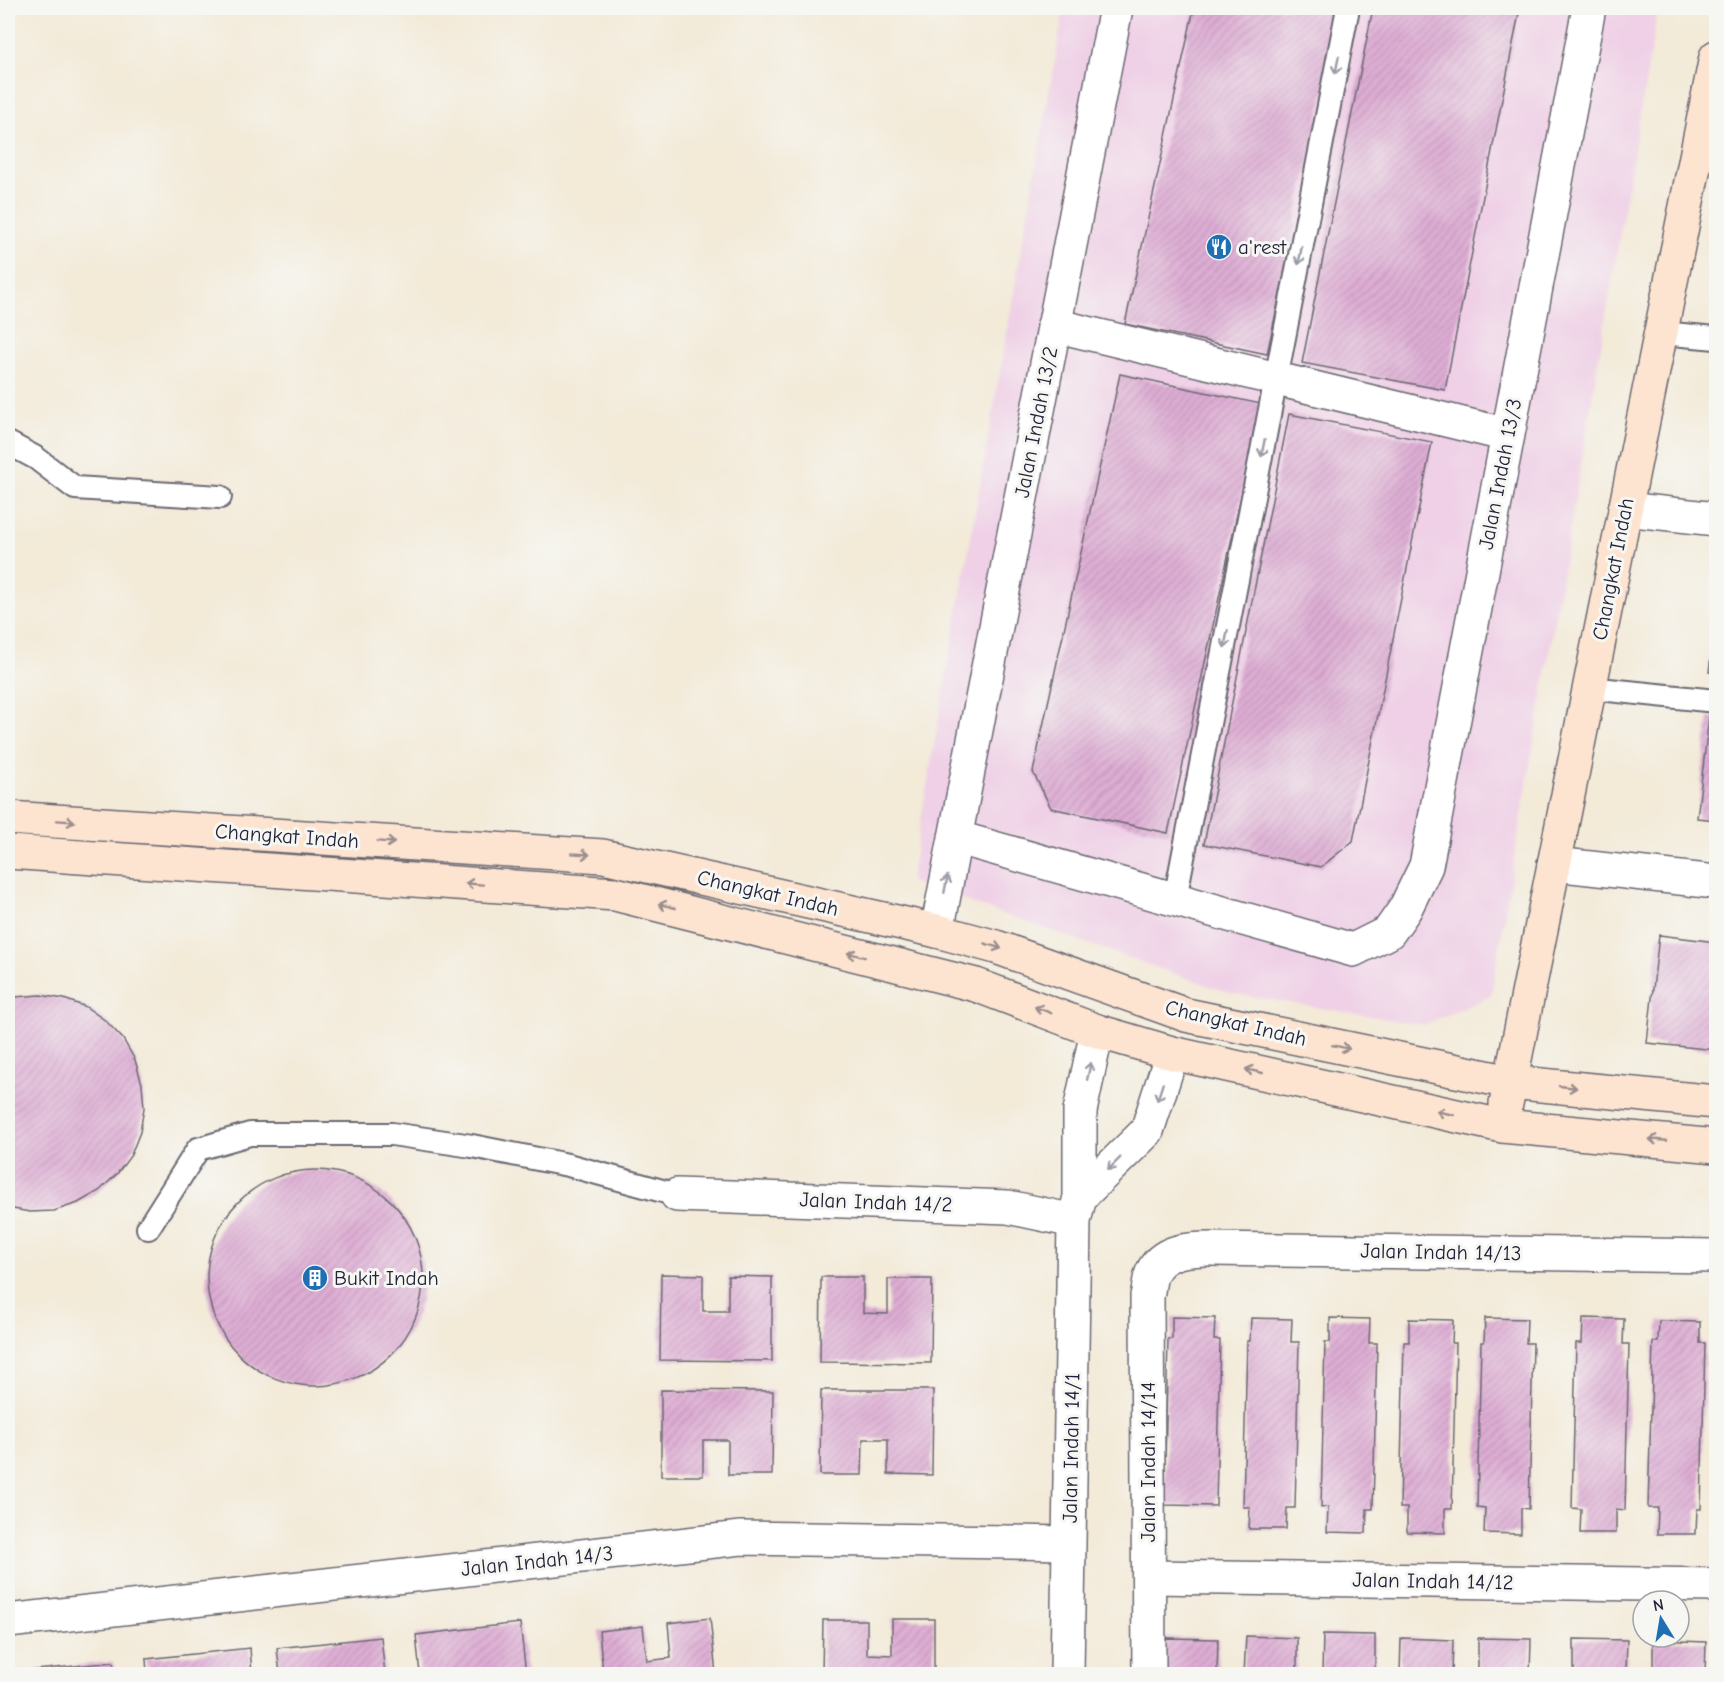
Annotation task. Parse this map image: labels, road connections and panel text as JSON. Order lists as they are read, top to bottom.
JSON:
{
  "streets": {
    "street": [
      "Jalan Indah 13/2",
      "Jalan Indah 13/3",
      "Changkat Indah",
      "Jalan Indah 14/2",
      "Jalan Indah 14/13",
      "Jalan Indah 14/1",
      "Jalan Indah 14/14",
      "Jalan Indah 14/3",
      "Jalan Indah 14/12"
    ]
  },
  "crossings": [
    ["Jalan Indah 13/2", "Changkat Indah"],
    ["Changkat Indah", "Jalan Indah 14/1"],
    ["Jalan Indah 14/2", "Jalan Indah 14/1"],
    ["Jalan Indah 14/13", "Jalan Indah 14/14"],
    ["Jalan Indah 14/1", "Jalan Indah 14/3"],
    ["Jalan Indah 14/14", "Jalan Indah 14/12"]
  ],
  "places": {
    "restaurant": ["a'rest"],
    "building": ["Bukit Indah"]
  },
  "north": "top"
}
